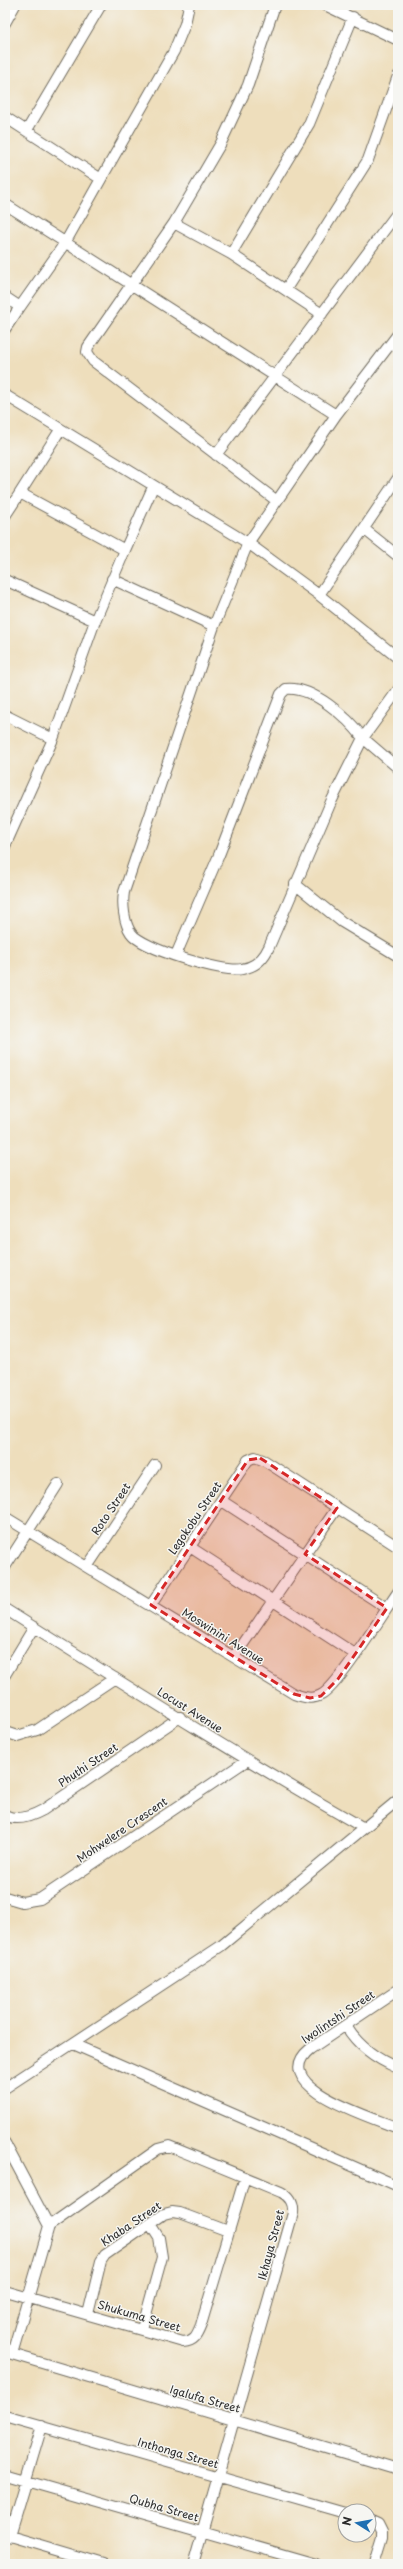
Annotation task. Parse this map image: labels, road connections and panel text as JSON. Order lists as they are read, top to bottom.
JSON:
{
  "streets": {
    "street": [
      "Roto Street",
      "Legokobu Street",
      "Moswinini Avenue",
      "Locust Avenue",
      "Phuthi Street",
      "Mohwelere Crescent",
      "Iwolintshi Street",
      "Khaba Street",
      "Ikhaya Street",
      "Shukuma Street",
      "Igalufa Street",
      "Inthonga Street",
      "Qubha Street"
    ]
  },
  "crossings": [
    ["Roto Street", "Moswinini Avenue"],
    ["Legokobu Street", "Moswinini Avenue"],
    ["Locust Avenue", "Phuthi Street"],
    ["Locust Avenue", "Mohwelere Crescent"],
    ["Khaba Street", "Shukuma Street"],
    ["Ikhaya Street", "Shukuma Street"],
    ["Ikhaya Street", "Igalufa Street"],
    ["Ikhaya Street", "Inthonga Street"],
    ["Ikhaya Street", "Qubha Street"]
  ],
  "north": "left"
}
